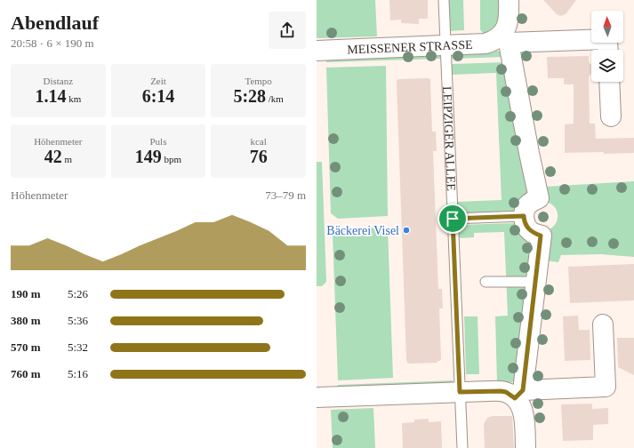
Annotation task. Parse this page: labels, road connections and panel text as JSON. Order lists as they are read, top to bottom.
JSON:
{
  "streets": {
    "street": ["MEISSENER STRASSE"],
    "lane": ["LEIPZIGER ALLEE"]
  },
  "crossings": [
    ["MEISSENER STRASSE", "LEIPZIGER ALLEE"]
  ],
  "places": ["Bäckerei Visel"],
  "north": "top",
  "page": {
    "heading": ["Abendlauf", "20:58 · 6 × 190 m"],
    "stats": [
      ["Distanz", "1.14 km"],
      ["Zeit", "6:14"],
      ["Tempo", "5:28 /km"],
      ["Höhenmeter", "42 m"],
      ["Puls", "149 bpm"],
      ["kcal", "76"]
    ],
    "chart": ["Höhenmeter", "73–79 m"],
    "list": [
      {
        "name": "190 m",
        "note": "5:26"
      },
      {
        "name": "380 m",
        "note": "5:36"
      },
      {
        "name": "570 m",
        "note": "5:32"
      },
      {
        "name": "760 m",
        "note": "5:16"
      }
    ]
  }
}
